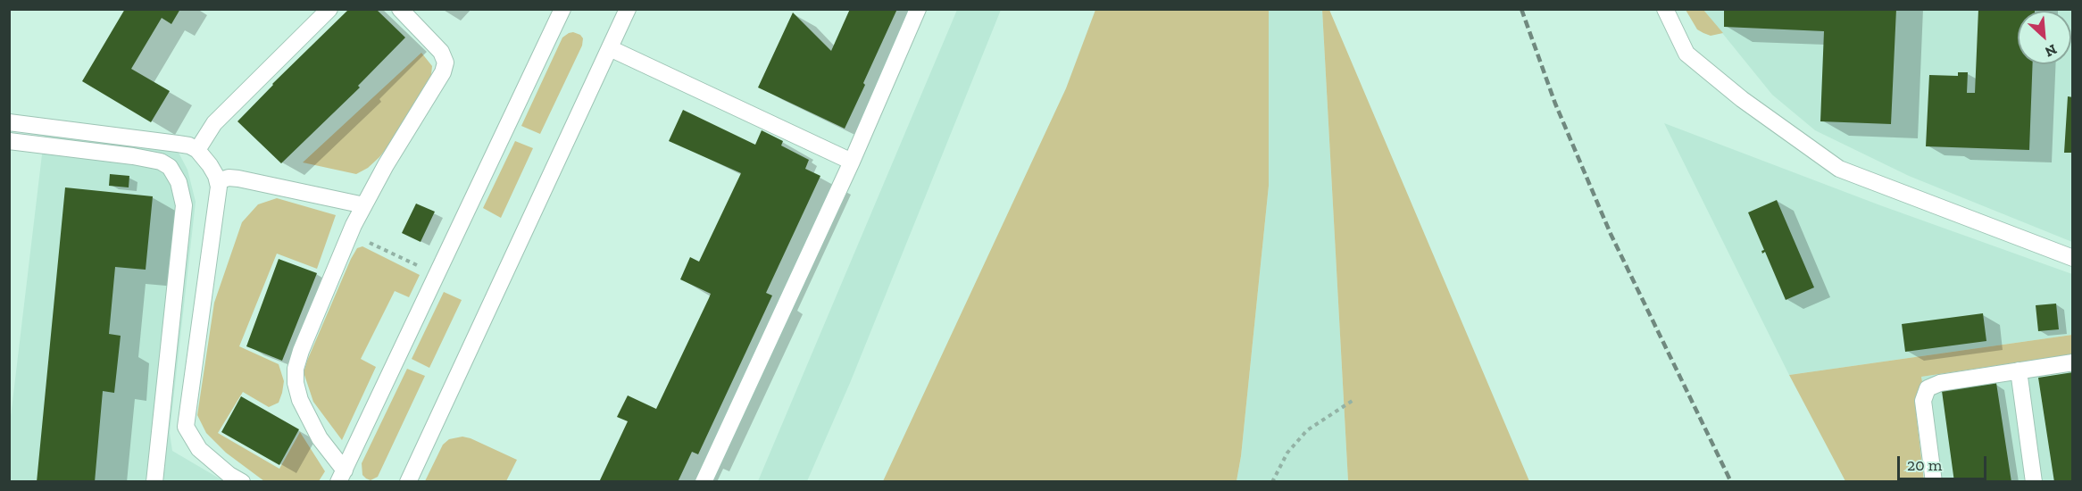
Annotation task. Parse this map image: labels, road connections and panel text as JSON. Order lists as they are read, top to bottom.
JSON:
{
  "scale_bar": "20 m",
  "north": "bottom right"
}
